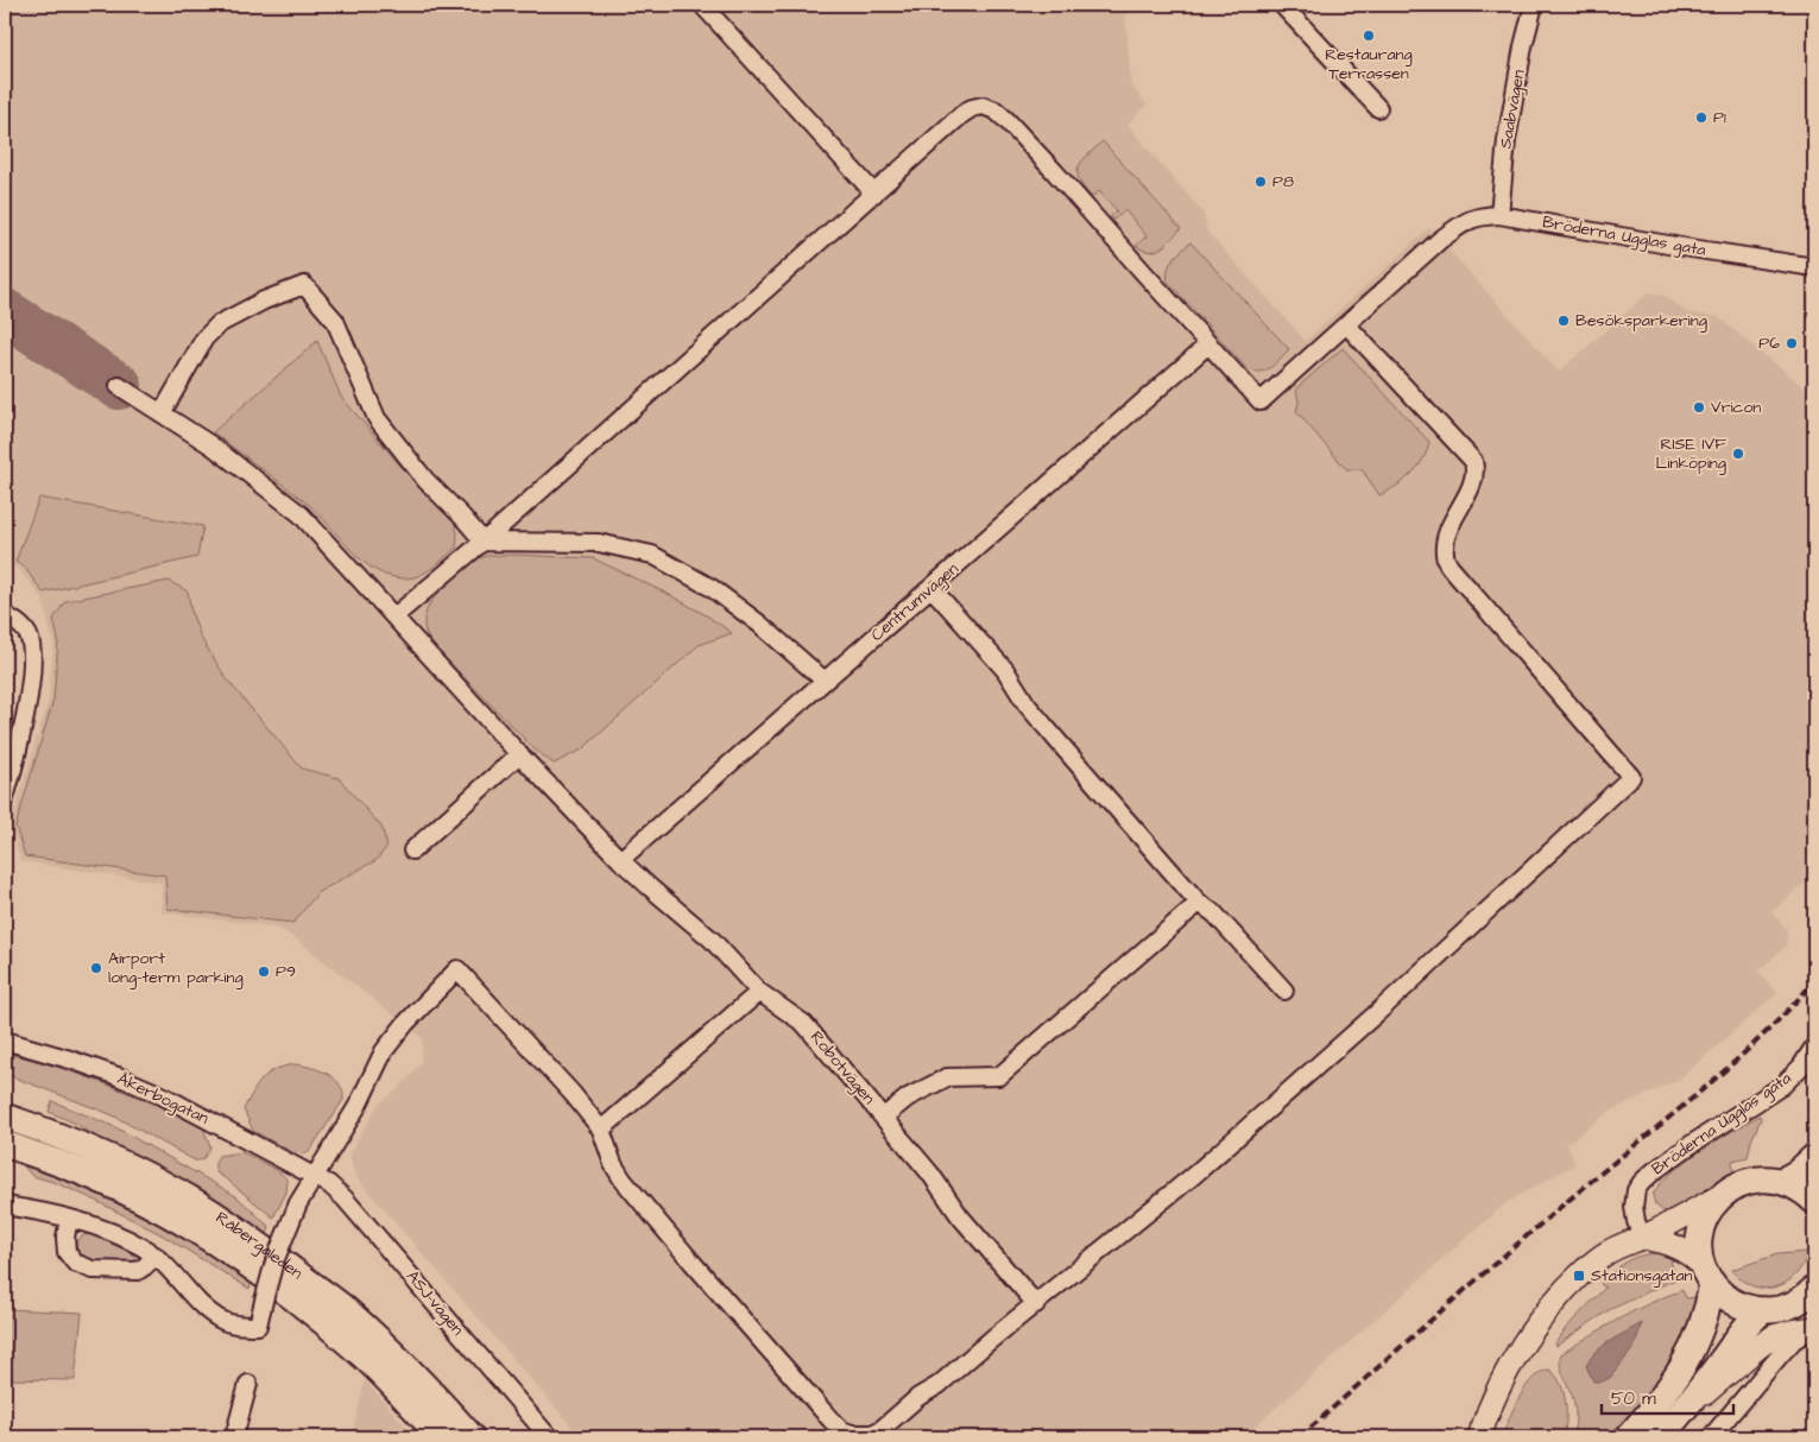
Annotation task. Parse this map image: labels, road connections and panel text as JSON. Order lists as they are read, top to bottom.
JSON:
{
  "streets": {
    "main road": ["Råbergaleden"],
    "street": [
      "Saabvägen",
      "Bröderna Ugglas gata",
      "Centrumvägen",
      "Robotvägen",
      "Åkerbogatan",
      "ASJ-vägen"
    ]
  },
  "crossings": [
    ["Saabvägen", "Bröderna Ugglas gata"],
    ["Bröderna Ugglas gata", "Centrumvägen"],
    ["Centrumvägen", "Robotvägen"],
    ["Åkerbogatan", "ASJ-vägen"]
  ],
  "places": {
    "other": [
      "Restaurang Terrassen",
      "P1",
      "P8",
      "Besöksparkering",
      "P6",
      "Vricon",
      "RISE IVF Linköping",
      "Airport long-term parking",
      "P9"
    ],
    "transit": ["Stationsgatan"]
  },
  "scale_bar": "50 m"
}
